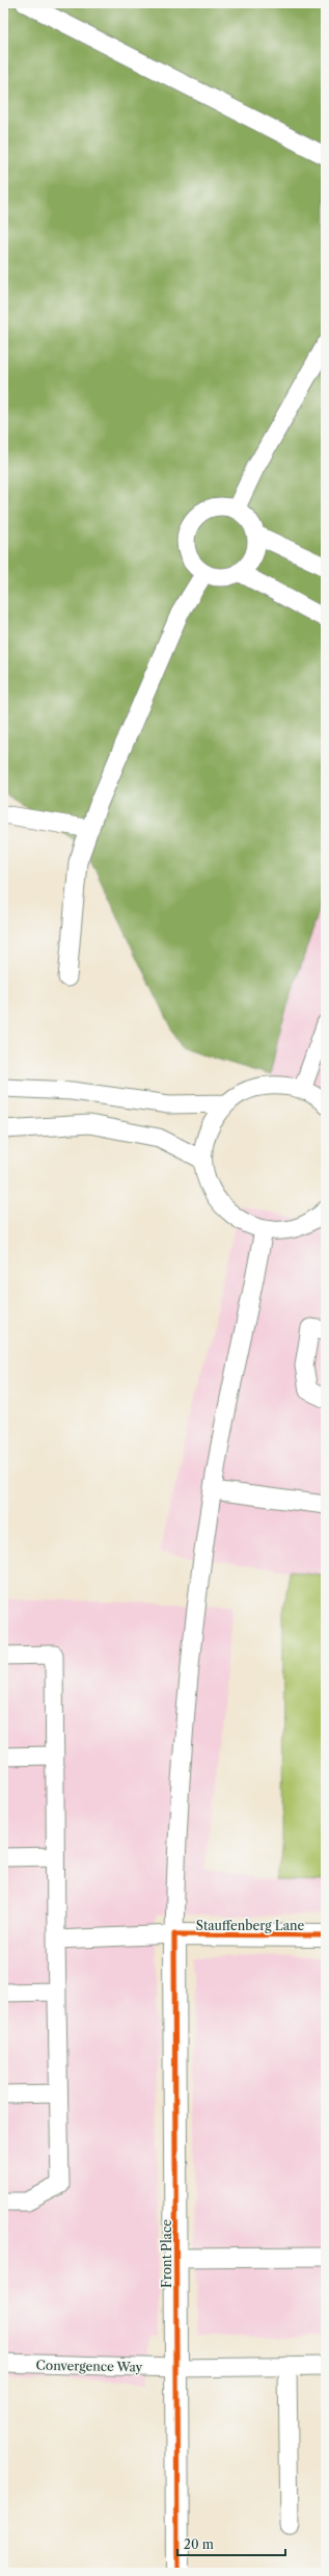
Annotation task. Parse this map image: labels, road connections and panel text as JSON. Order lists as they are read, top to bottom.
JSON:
{
  "streets": {
    "street": ["Stauffenberg Lane", "Front Place"],
    "lane": ["Convergence Way"]
  },
  "crossings": [
    ["Stauffenberg Lane", "Front Place"],
    ["Front Place", "Convergence Way"]
  ],
  "scale_bar": "20 m"
}
